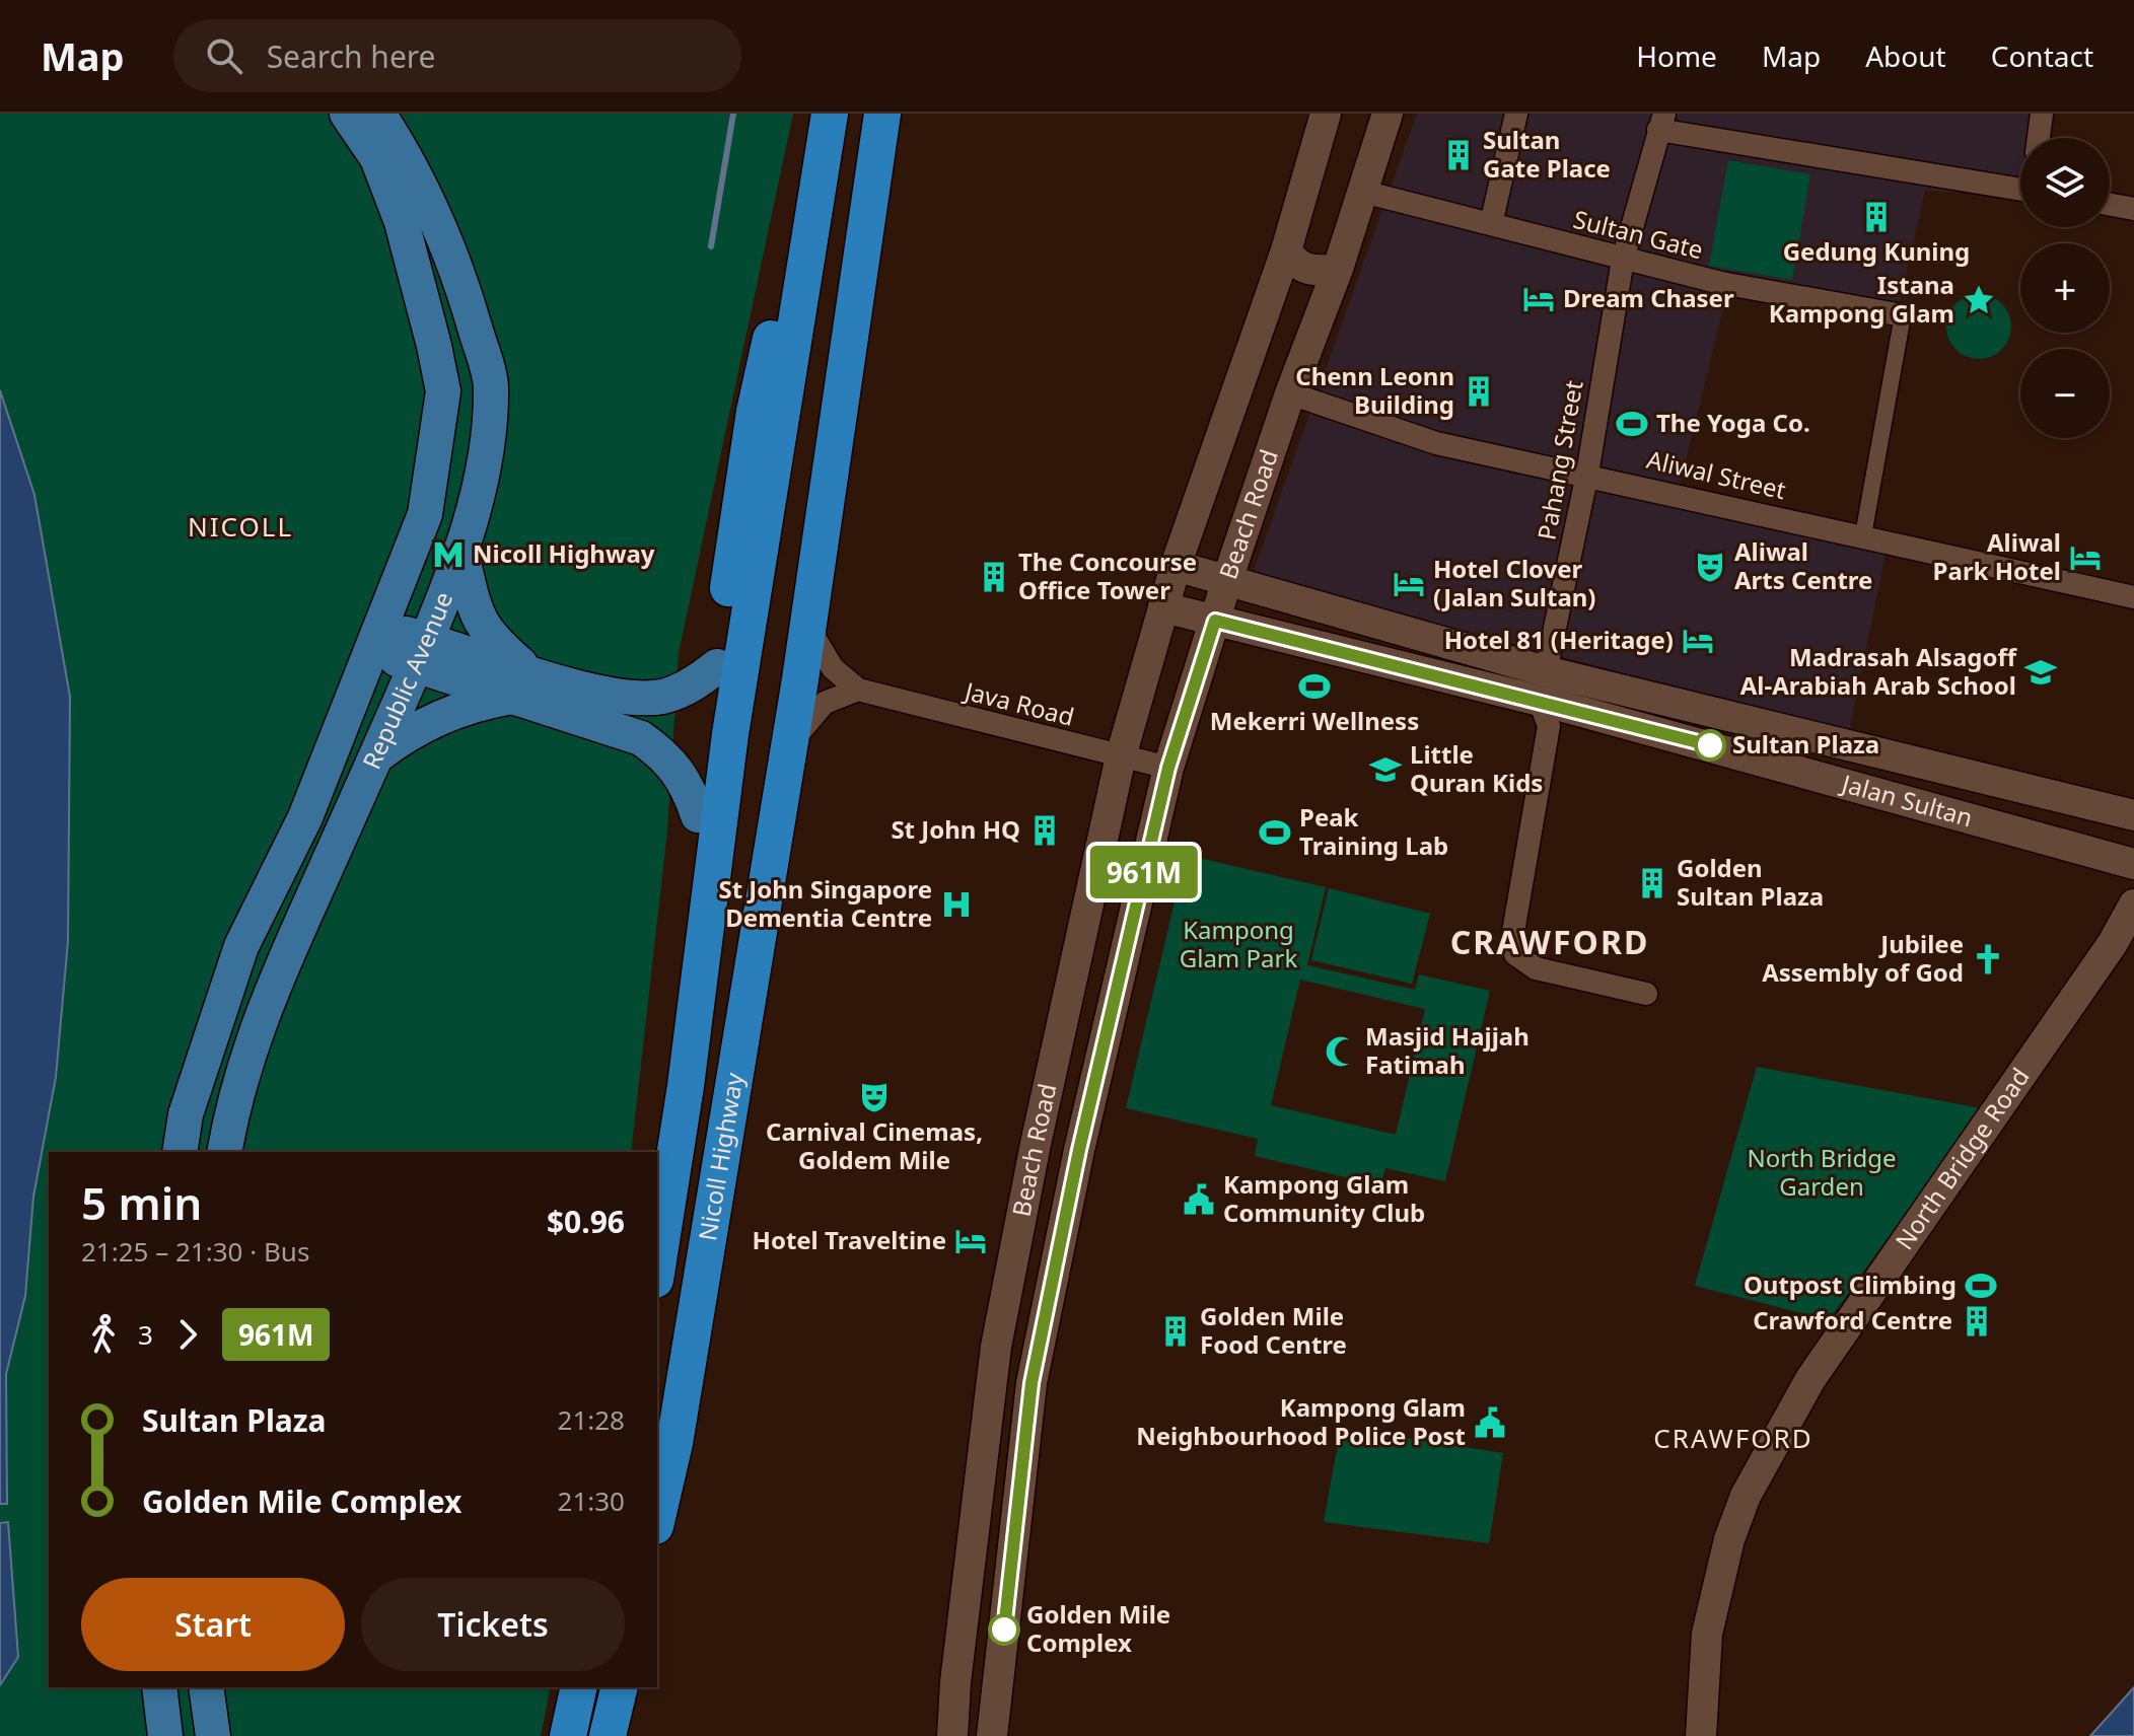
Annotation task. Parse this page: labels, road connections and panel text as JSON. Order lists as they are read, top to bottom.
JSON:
{
  "streets": {
    "highway": ["Nicoll Highway"],
    "main road": [
      "Beach Road",
      "Republic Avenue",
      "Jalan Sultan",
      "North Bridge Road"
    ],
    "street": [
      "Sultan Gate",
      "Pahang Street",
      "Aliwal Street",
      "Java Road"
    ]
  },
  "crossings": [
    ["Sultan Gate", "Pahang Street"],
    ["Sultan Gate", "Beach Road"],
    ["Pahang Street", "Aliwal Street"],
    ["Pahang Street", "Jalan Sultan"],
    ["Aliwal Street", "Beach Road"],
    ["Beach Road", "Java Road"],
    ["Beach Road", "Jalan Sultan"],
    ["Java Road", "Nicoll Highway"]
  ],
  "districts": ["NICOLL", "CRAWFORD", "CRAWFORD"],
  "parks": ["Kampong Glam Park", "North Bridge Garden"],
  "places": {
    "building": [
      "Sultan Gate Place",
      "Gedung Kuning",
      "Chenn Leonn Building",
      "The Concourse Office Tower",
      "St John HQ",
      "Golden Sultan Plaza",
      "Crawford Centre",
      "Golden Mile Food Centre"
    ],
    "hotel": [
      "Dream Chaser",
      "Aliwal Park Hotel",
      "Hotel Clover (Jalan Sultan)",
      "Hotel 81 (Heritage)",
      "Hotel Traveltine"
    ],
    "place": ["Istana Kampong Glam"],
    "sports": [
      "The Yoga Co.",
      "Mekerri Wellness",
      "Peak Training Lab",
      "Outpost Climbing"
    ],
    "metro station": ["Nicoll Highway"],
    "theatre": ["Aliwal Arts Centre", "Carnival Cinemas, Goldem Mile"],
    "school or university": ["Madrasah Alsagoff Al-Arabiah Arab School", "Little Quran Kids"],
    "other": ["Sultan Plaza", "Golden Mile Complex"],
    "hospital": ["St John Singapore Dementia Centre"],
    "church": ["Jubilee Assembly of God"],
    "mosque": ["Masjid Hajjah Fatimah"],
    "public building": ["Kampong Glam Community Club", "Kampong Glam Neighbourhood Police Post"]
  },
  "lines": ["bus line 961M"],
  "page": {
    "header": "Map",
    "search": "Search here",
    "nav": [
      "Home",
      "Map",
      "About",
      "Contact"
    ],
    "on_map": "961M",
    "map_buttons": ["+", "−"],
    "heading": ["5 min", "21:25 – 21:30 · Bus", "$0.96"],
    "legs": ["3", "961M"],
    "list": [
      {
        "name": "Sultan Plaza",
        "value": "21:28"
      },
      {
        "name": "Golden Mile Complex",
        "value": "21:30"
      }
    ],
    "buttons": ["Start", "Tickets"]
  }
}
